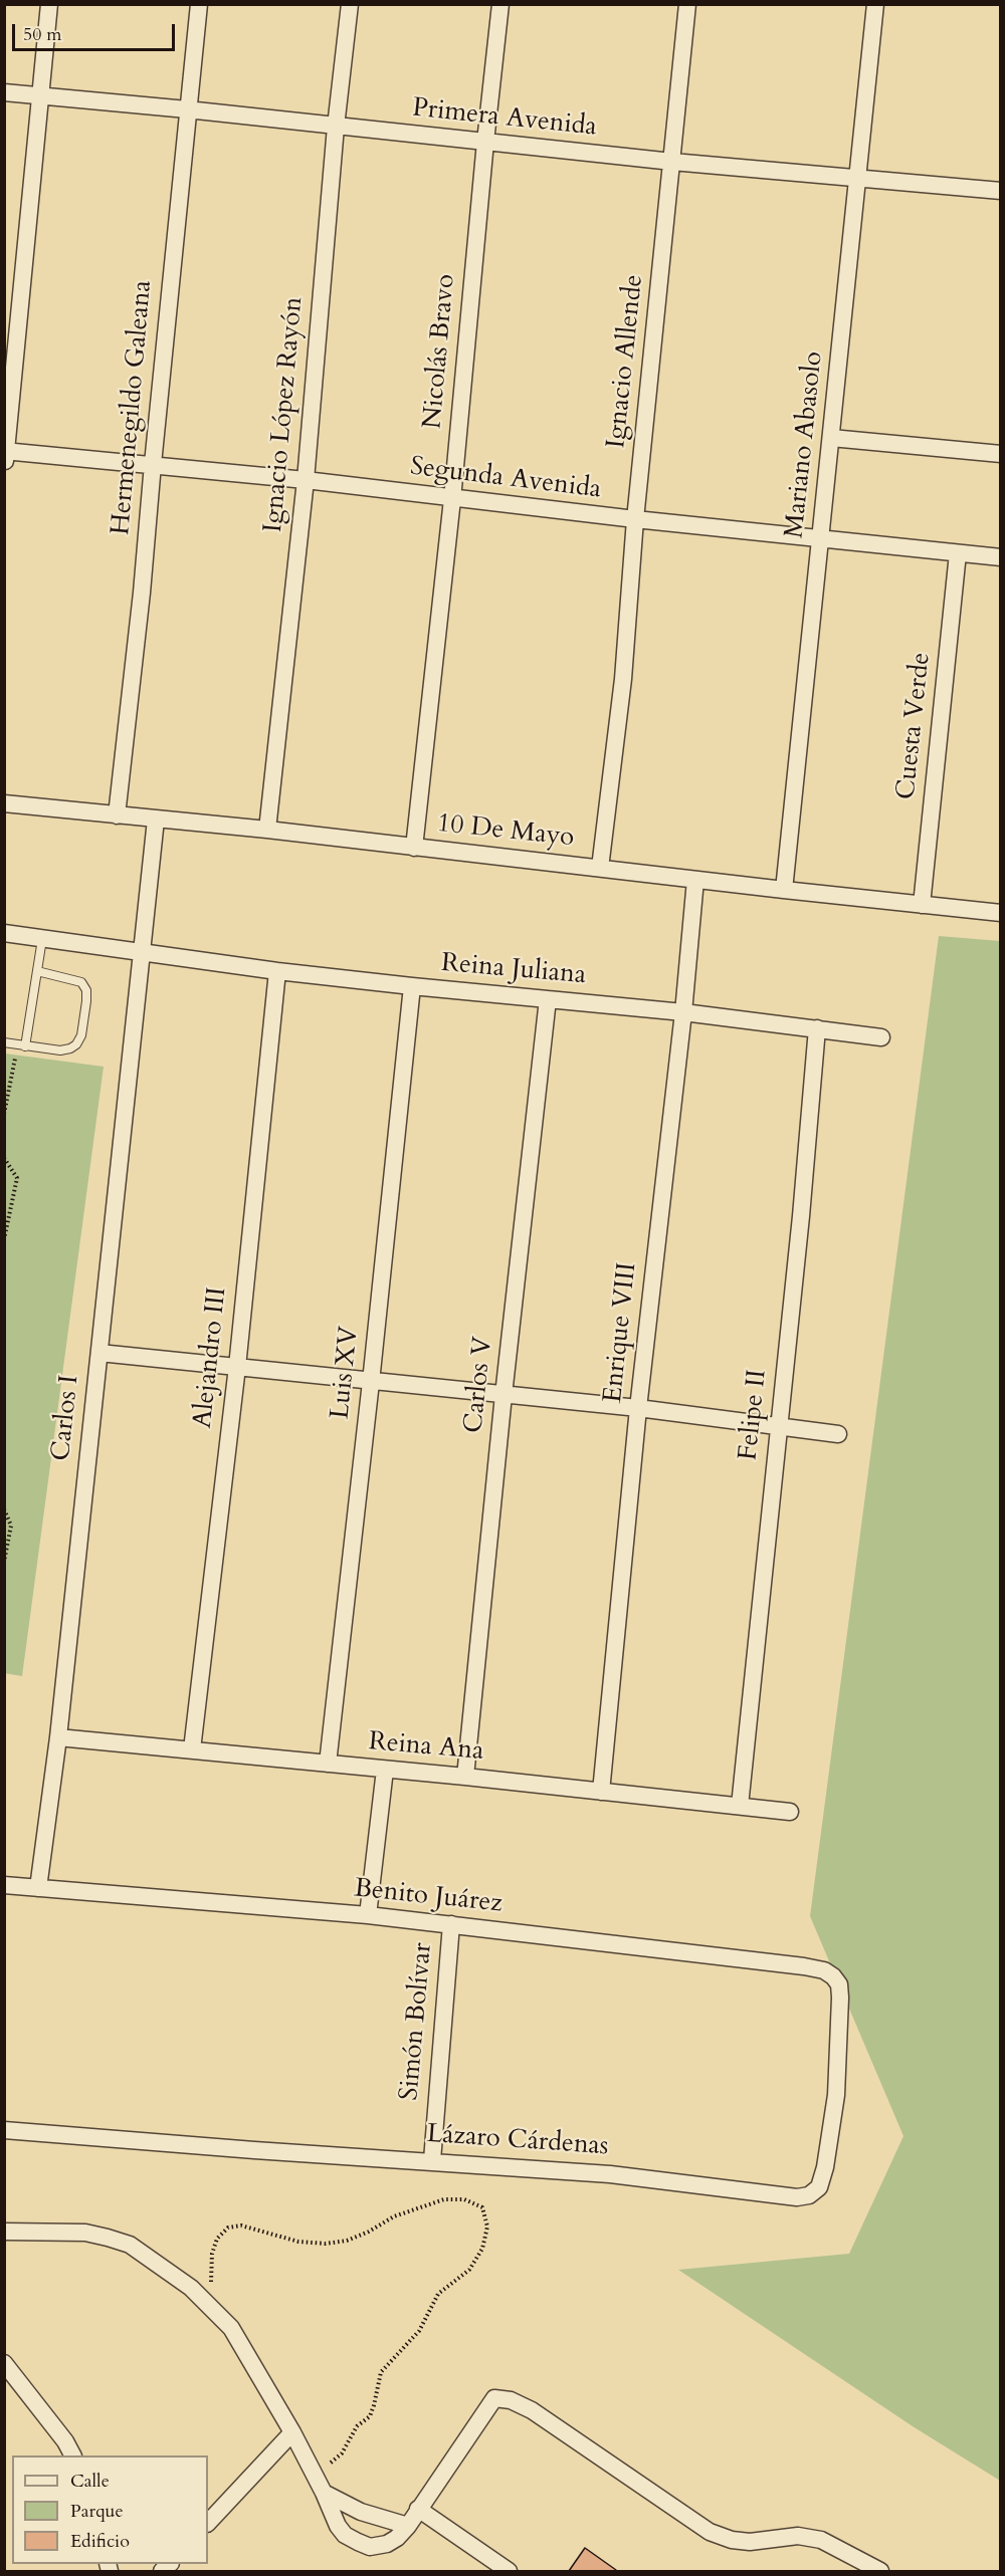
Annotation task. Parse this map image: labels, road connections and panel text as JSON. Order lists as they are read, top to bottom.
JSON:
{
  "streets": {
    "street": [
      "Primera Avenida",
      "Nicolás Bravo",
      "Ignacio Allende",
      "Hermenegildo Galeana",
      "Ignacio López Rayón",
      "Mariano Abasolo",
      "Segunda Avenida",
      "Cuesta Verde",
      "10 De Mayo",
      "Reina Juliana",
      "Enrique VIII",
      "Alejandro III",
      "Luis XV",
      "Carlos V",
      "Felipe II",
      "Carlos I",
      "Reina Ana",
      "Benito Juárez",
      "Simón Bolívar",
      "Lázaro Cárdenas"
    ]
  },
  "crossings": [
    ["Primera Avenida", "Nicolás Bravo"],
    ["Primera Avenida", "Ignacio Allende"],
    ["Primera Avenida", "Hermenegildo Galeana"],
    ["Primera Avenida", "Ignacio López Rayón"],
    ["Primera Avenida", "Mariano Abasolo"],
    ["Nicolás Bravo", "Segunda Avenida"],
    ["Nicolás Bravo", "10 De Mayo"],
    ["Ignacio Allende", "Segunda Avenida"],
    ["Ignacio Allende", "10 De Mayo"],
    ["Hermenegildo Galeana", "Segunda Avenida"],
    ["Hermenegildo Galeana", "10 De Mayo"],
    ["Ignacio López Rayón", "Segunda Avenida"],
    ["Ignacio López Rayón", "10 De Mayo"],
    ["Mariano Abasolo", "Segunda Avenida"],
    ["Mariano Abasolo", "10 De Mayo"],
    ["Segunda Avenida", "Cuesta Verde"],
    ["Cuesta Verde", "10 De Mayo"],
    ["10 De Mayo", "Enrique VIII"],
    ["10 De Mayo", "Carlos I"],
    ["Reina Juliana", "Enrique VIII"],
    ["Reina Juliana", "Alejandro III"],
    ["Reina Juliana", "Luis XV"],
    ["Reina Juliana", "Carlos V"],
    ["Reina Juliana", "Felipe II"],
    ["Reina Juliana", "Carlos I"],
    ["Enrique VIII", "Reina Ana"],
    ["Alejandro III", "Reina Ana"],
    ["Luis XV", "Reina Ana"],
    ["Carlos V", "Reina Ana"],
    ["Felipe II", "Reina Ana"],
    ["Carlos I", "Reina Ana"],
    ["Carlos I", "Benito Juárez"],
    ["Benito Juárez", "Simón Bolívar"],
    ["Benito Juárez", "Lázaro Cárdenas"],
    ["Simón Bolívar", "Lázaro Cárdenas"]
  ],
  "legend": ["Calle", "Parque", "Edificio"],
  "scale_bar": "50 m"
}
